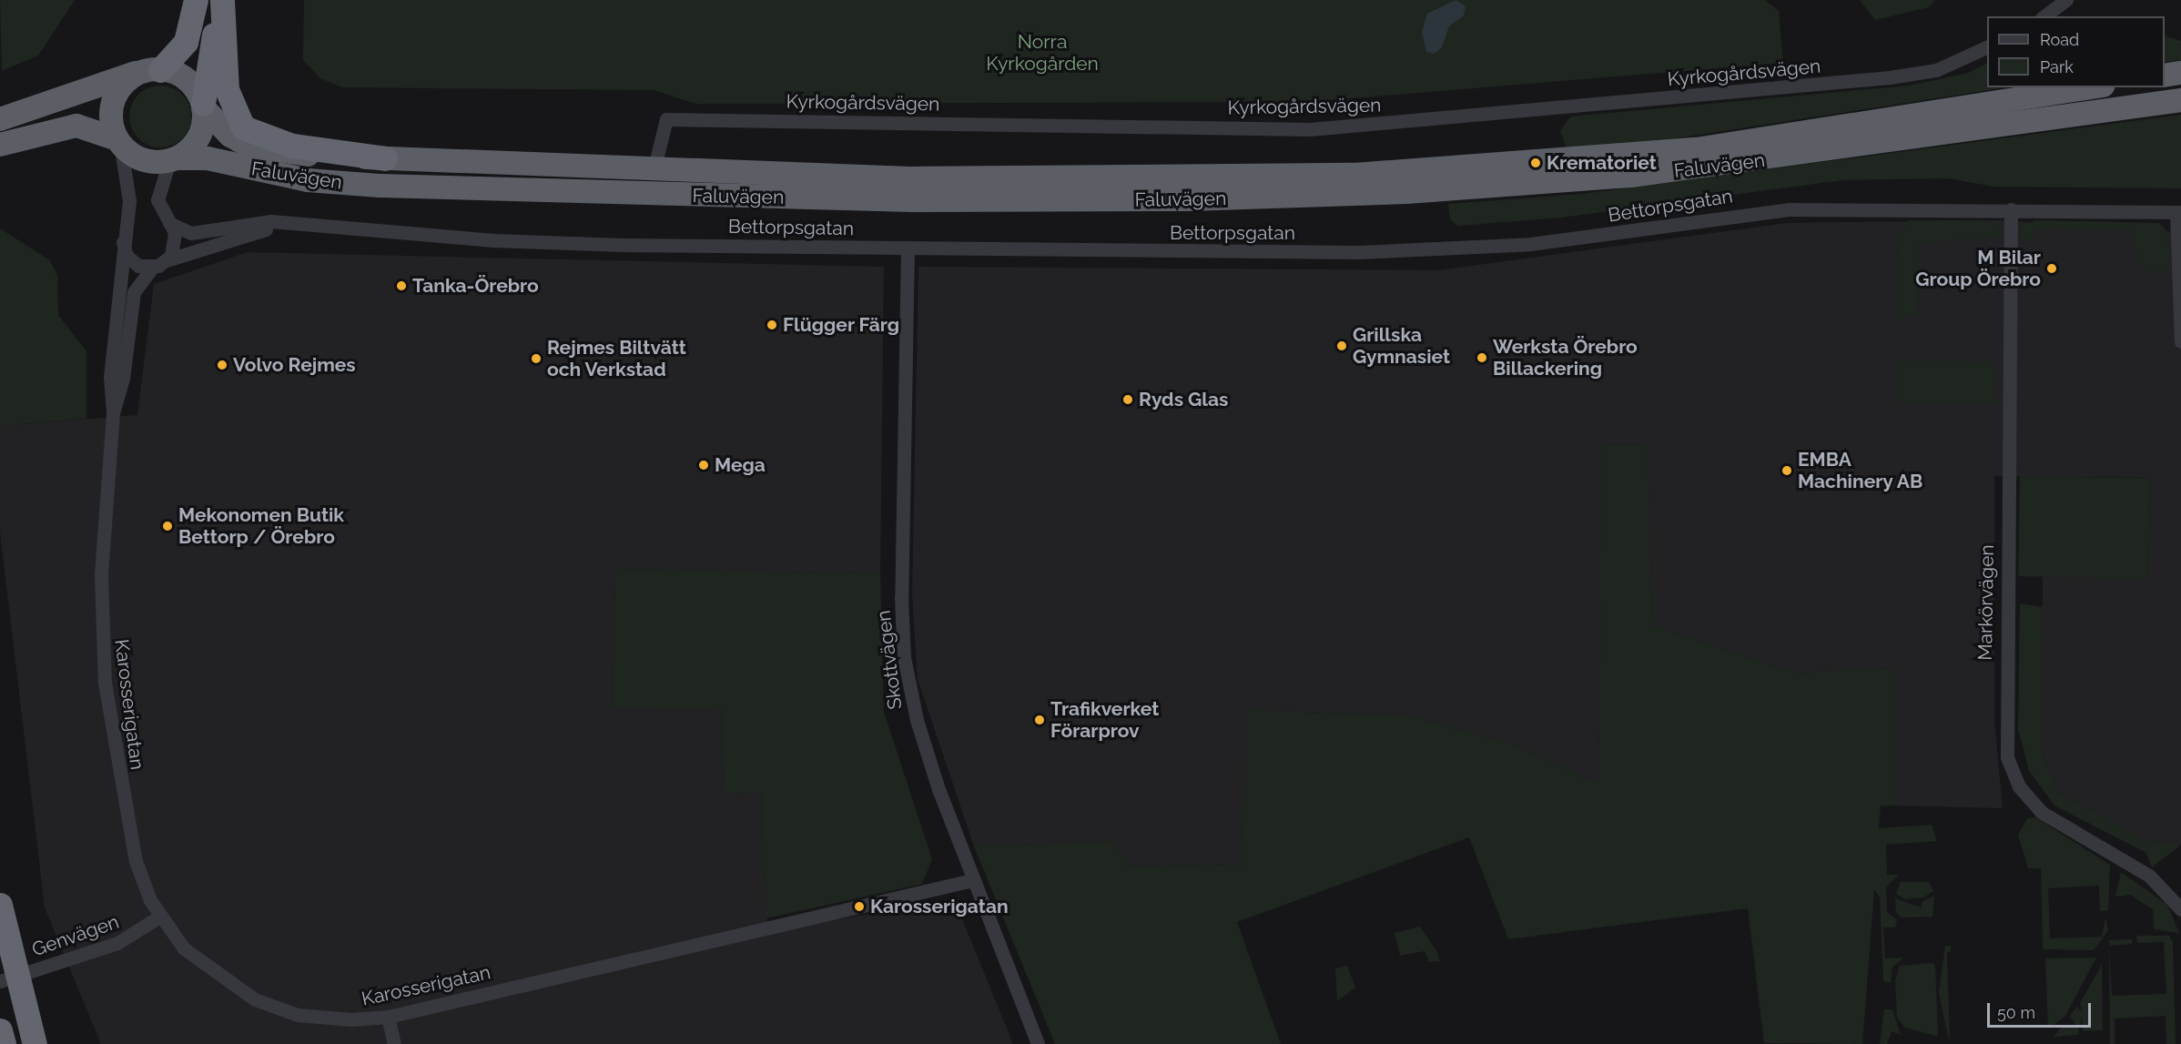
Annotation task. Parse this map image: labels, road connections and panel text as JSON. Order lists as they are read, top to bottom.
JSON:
{
  "streets": {
    "highway": ["Faluvägen"],
    "street": [
      "Kyrkogårdsvägen",
      "Bettorpsgatan",
      "Markörvägen",
      "Skottvägen",
      "Karosserigatan",
      "Genvägen"
    ]
  },
  "crossings": [
    ["Kyrkogårdsvägen", "Faluvägen"],
    ["Faluvägen", "Karosserigatan"],
    ["Bettorpsgatan", "Markörvägen"],
    ["Bettorpsgatan", "Skottvägen"],
    ["Bettorpsgatan", "Karosserigatan"],
    ["Skottvägen", "Karosserigatan"],
    ["Karosserigatan", "Genvägen"]
  ],
  "parks": ["Norra Kyrkogården"],
  "places": [
    "Krematoriet",
    "M Bilar Group Örebro",
    "Tanka-Örebro",
    "Flügger Färg",
    "Grillska Gymnasiet",
    "Werksta Örebro Billackering",
    "Rejmes Biltvätt och Verkstad",
    "Volvo Rejmes",
    "Ryds Glas",
    "Mega",
    "EMBA Machinery AB",
    "Mekonomen Butik Bettorp / Örebro",
    "Trafikverket Förarprov",
    "Karosserigatan"
  ],
  "legend": ["Road", "Park"],
  "scale_bar": "50 m"
}
